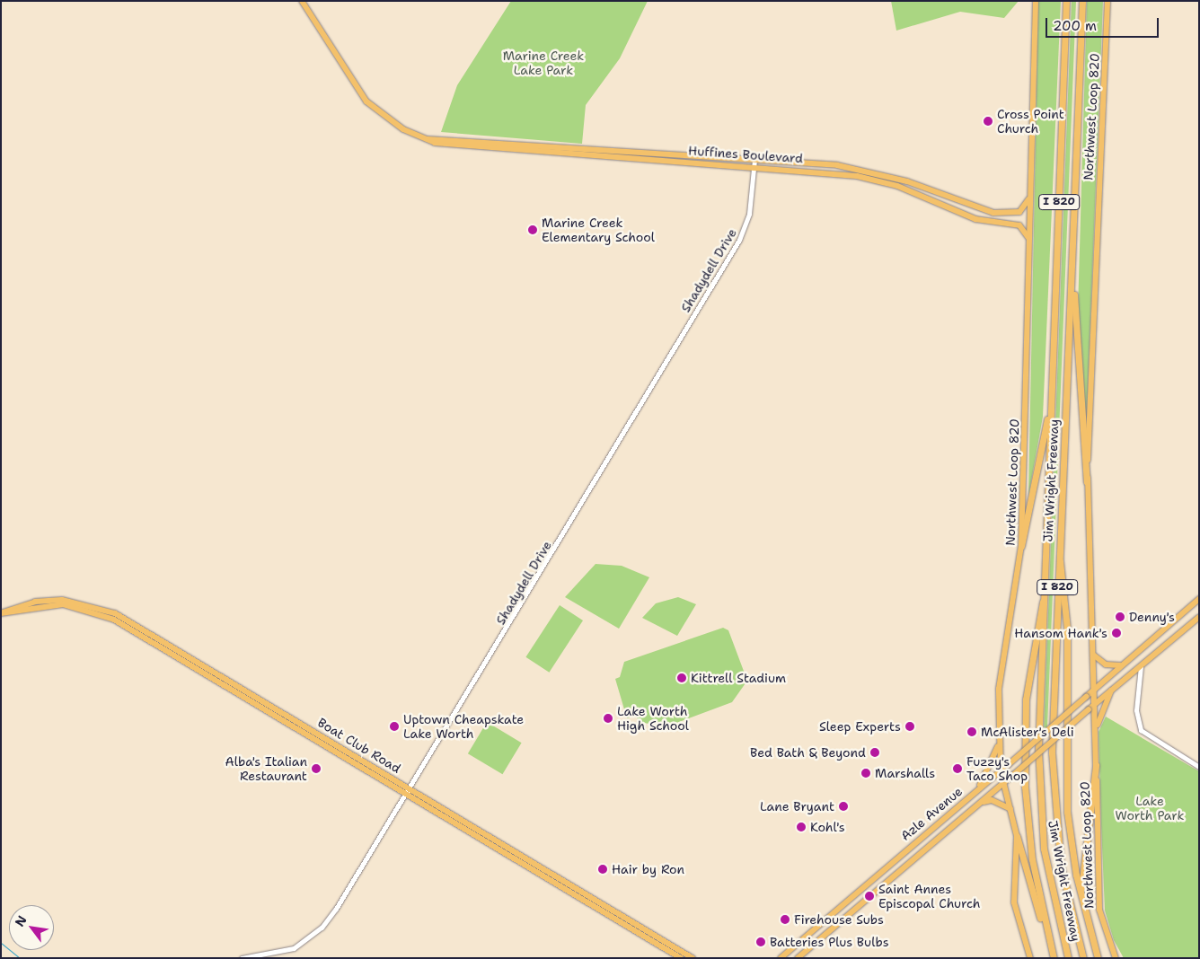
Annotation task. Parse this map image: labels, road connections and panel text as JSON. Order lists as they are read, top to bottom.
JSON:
{
  "streets": {
    "highway": ["I 820", "Jim Wright Freeway"],
    "main road": [
      "Northwest Loop 820",
      "Huffines Boulevard",
      "Boat Club Road",
      "Azle Avenue"
    ],
    "street": ["Shadydell Drive"]
  },
  "crossings": [
    ["Northwest Loop 820", "Huffines Boulevard"],
    ["Northwest Loop 820", "Azle Avenue"],
    ["Huffines Boulevard", "Shadydell Drive"],
    ["Shadydell Drive", "Boat Club Road"]
  ],
  "parks": ["Marine Creek Lake Park", "Lake Worth Park"],
  "places": [
    "Cross Point Church",
    "Marine Creek Elementary School",
    "Denny's",
    "Hansom Hank's",
    "Kittrell Stadium",
    "Lake Worth High School",
    "Uptown Cheapskate Lake Worth",
    "Sleep Experts",
    "McAlister's Deli",
    "Bed Bath & Beyond",
    "Alba's Italian Restaurant",
    "Fuzzy's Taco Shop",
    "Marshalls",
    "Lane Bryant",
    "Kohl's",
    "Hair by Ron",
    "Saint Annes Episcopal Church",
    "Firehouse Subs",
    "Batteries Plus Bulbs"
  ],
  "scale_bar": "200 m",
  "north": "top left"
}
